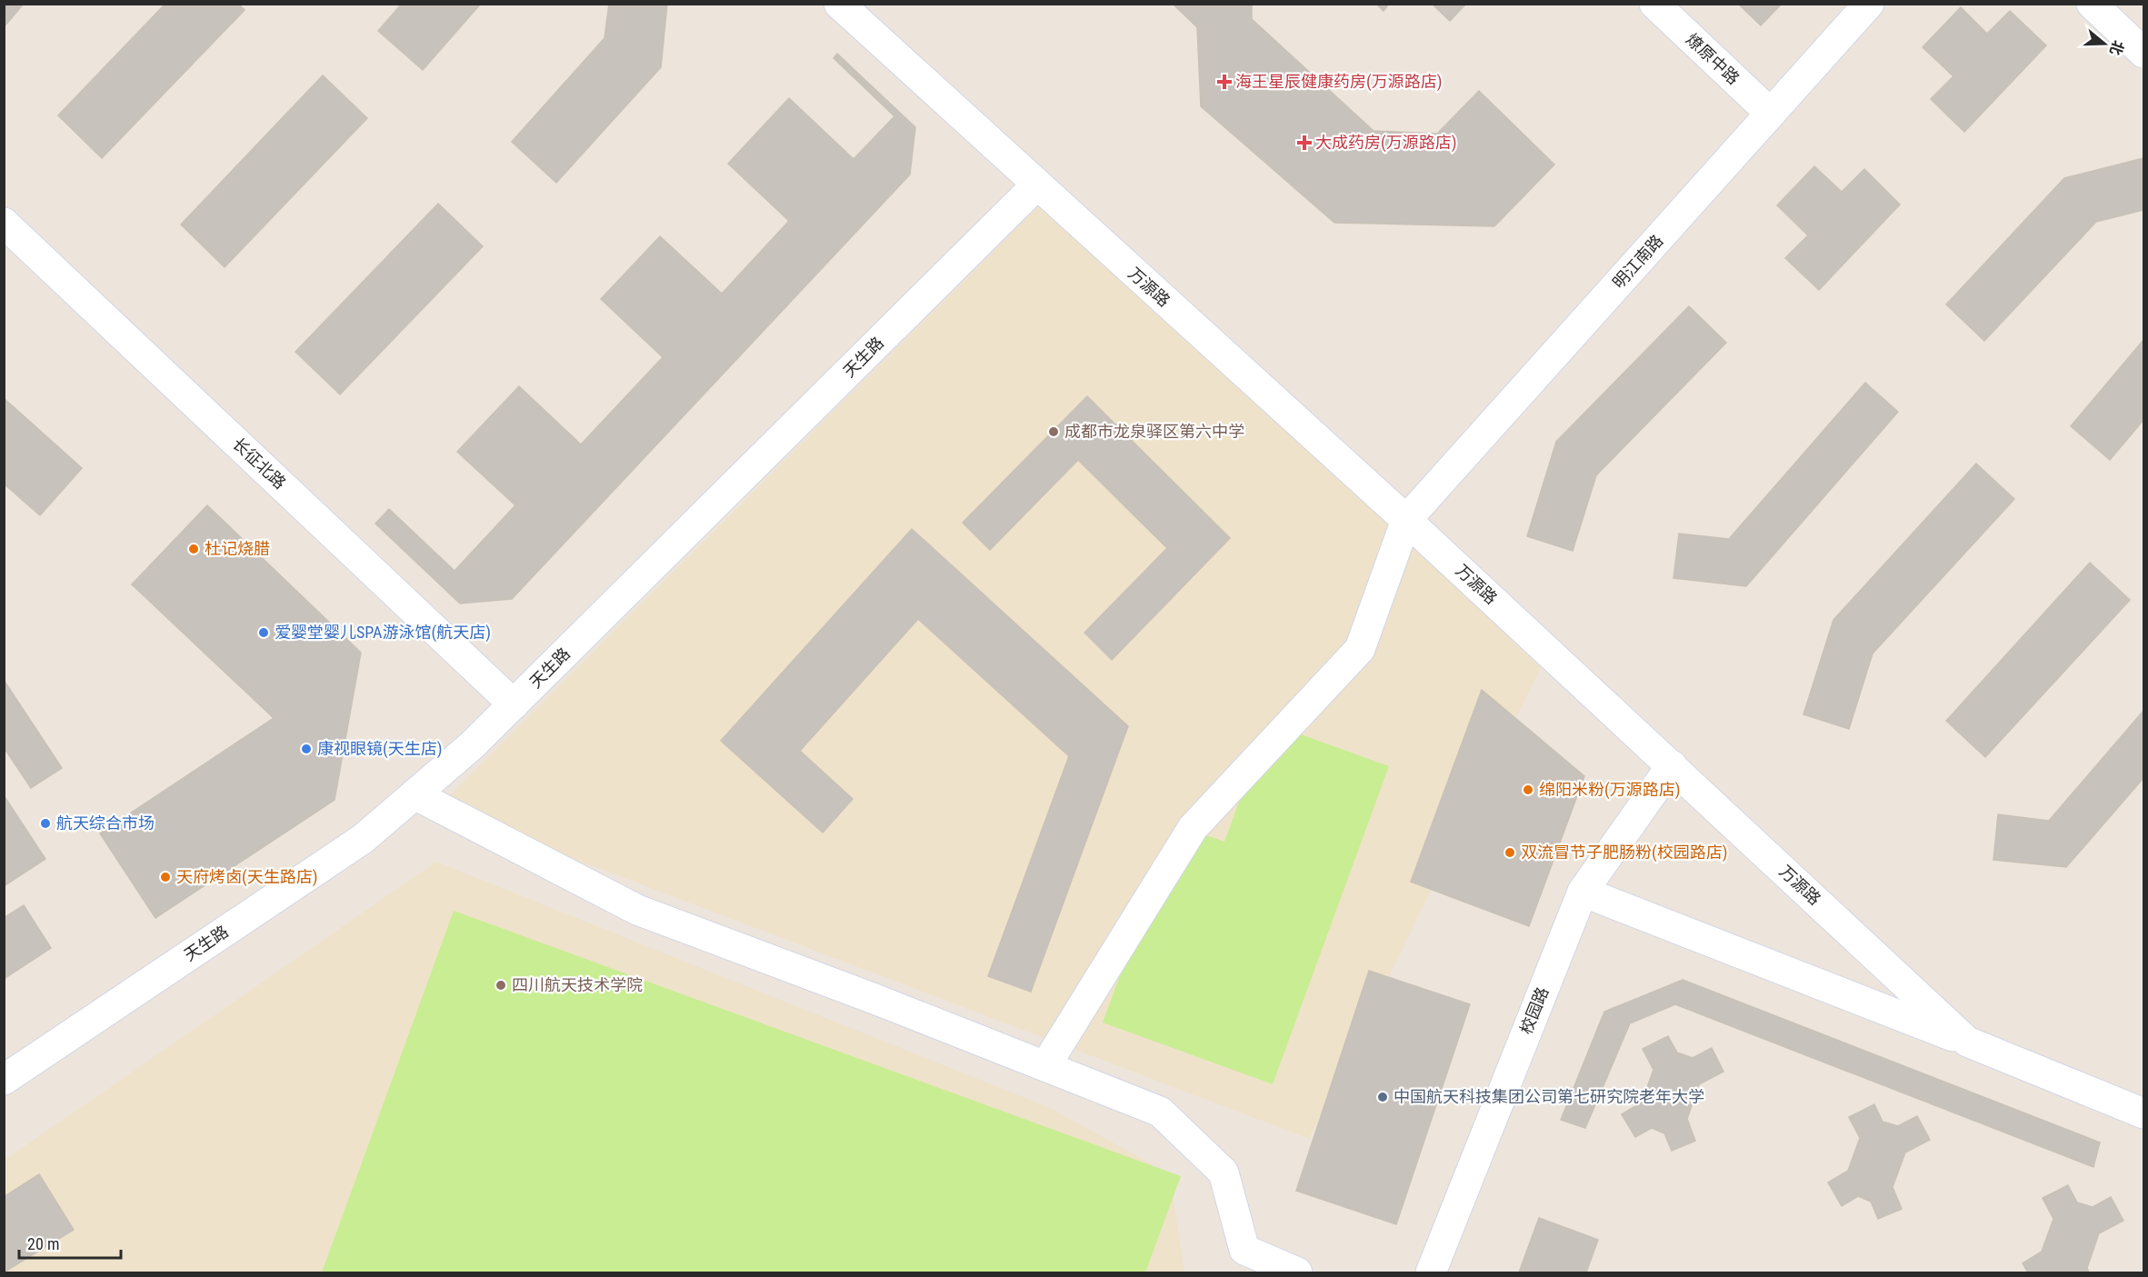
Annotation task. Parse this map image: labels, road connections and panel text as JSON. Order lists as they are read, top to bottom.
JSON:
{
  "streets": {
    "street": [
      "燎原中路",
      "明江南路",
      "万源路",
      "天生路",
      "长征北路",
      "校园路"
    ]
  },
  "crossings": [
    ["燎原中路", "明江南路"],
    ["明江南路", "万源路"],
    ["万源路", "天生路"],
    ["万源路", "校园路"],
    ["天生路", "长征北路"]
  ],
  "places": {
    "health": ["海王星辰健康药房(万源路店)", "大成药房(万源路店)"],
    "other": [
      "成都市龙泉驿区第六中学",
      "杜记烧腊",
      "爱婴堂婴儿SPA游泳馆(航天店)",
      "康视眼镜(天生店)",
      "绵阳米粉(万源路店)",
      "航天综合市场",
      "双流冒节子肥肠粉(校园路店)",
      "天府烤卤(天生路店)",
      "四川航天技术学院",
      "中国航天科技集团公司第七研究院老年大学"
    ]
  },
  "scale_bar": "20 m",
  "north": "right"
}
